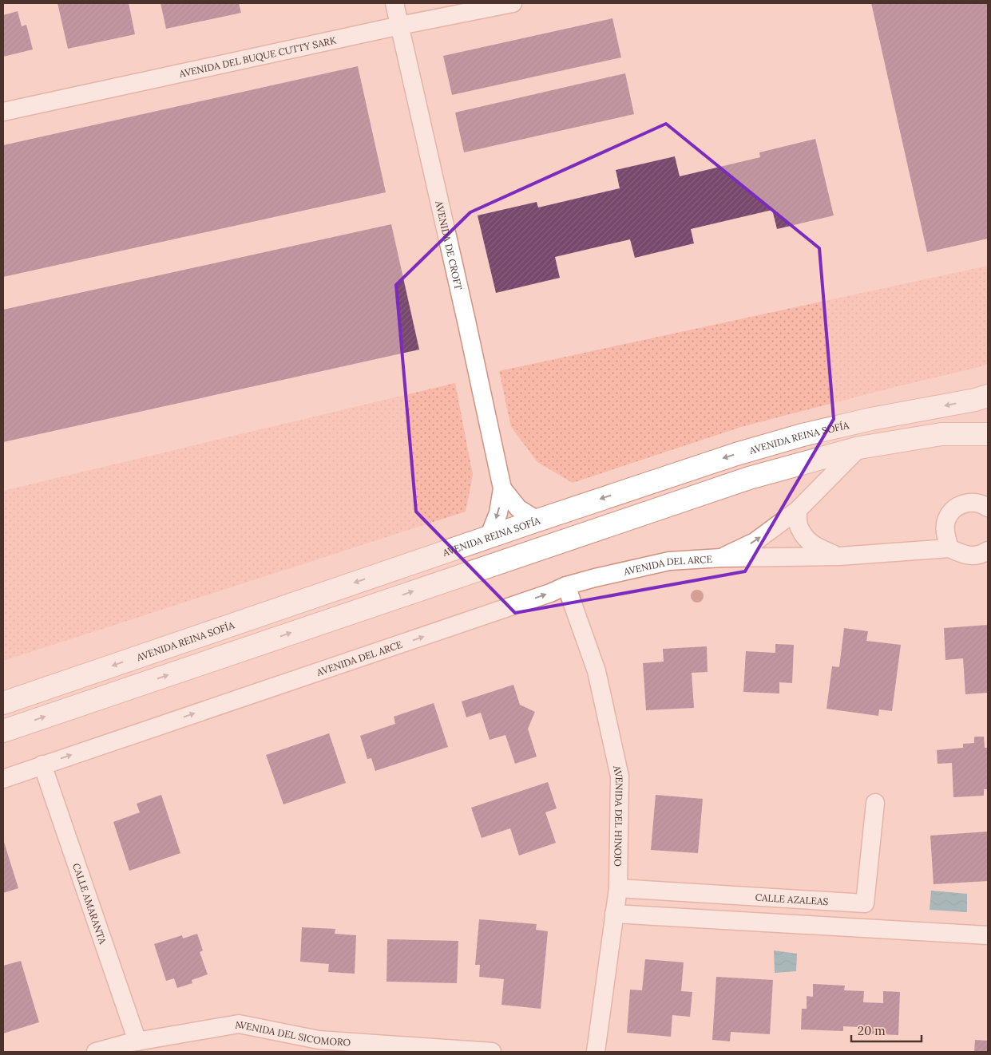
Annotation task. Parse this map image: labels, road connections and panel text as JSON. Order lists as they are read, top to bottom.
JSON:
{
  "streets": {
    "main road": ["AVENIDA REINA SOFÍA"],
    "street": [
      "AVENIDA DEL BUQUE CUTTY SARK",
      "AVENIDA DE CROFT",
      "AVENIDA DEL ARCE",
      "AVENIDA DEL HINOJO",
      "CALLE AZALEAS",
      "CALLE AMARANTA",
      "AVENIDA DEL SICOMORO"
    ]
  },
  "crossings": [
    ["AVENIDA DEL BUQUE CUTTY SARK", "AVENIDA DE CROFT"],
    ["AVENIDA DE CROFT", "AVENIDA REINA SOFÍA"],
    ["AVENIDA DEL ARCE", "AVENIDA DEL HINOJO"],
    ["AVENIDA DEL ARCE", "CALLE AMARANTA"],
    ["AVENIDA DEL HINOJO", "CALLE AZALEAS"],
    ["CALLE AMARANTA", "AVENIDA DEL SICOMORO"]
  ],
  "one_way": ["AVENIDA DEL ARCE"],
  "scale_bar": "20 m"
}
